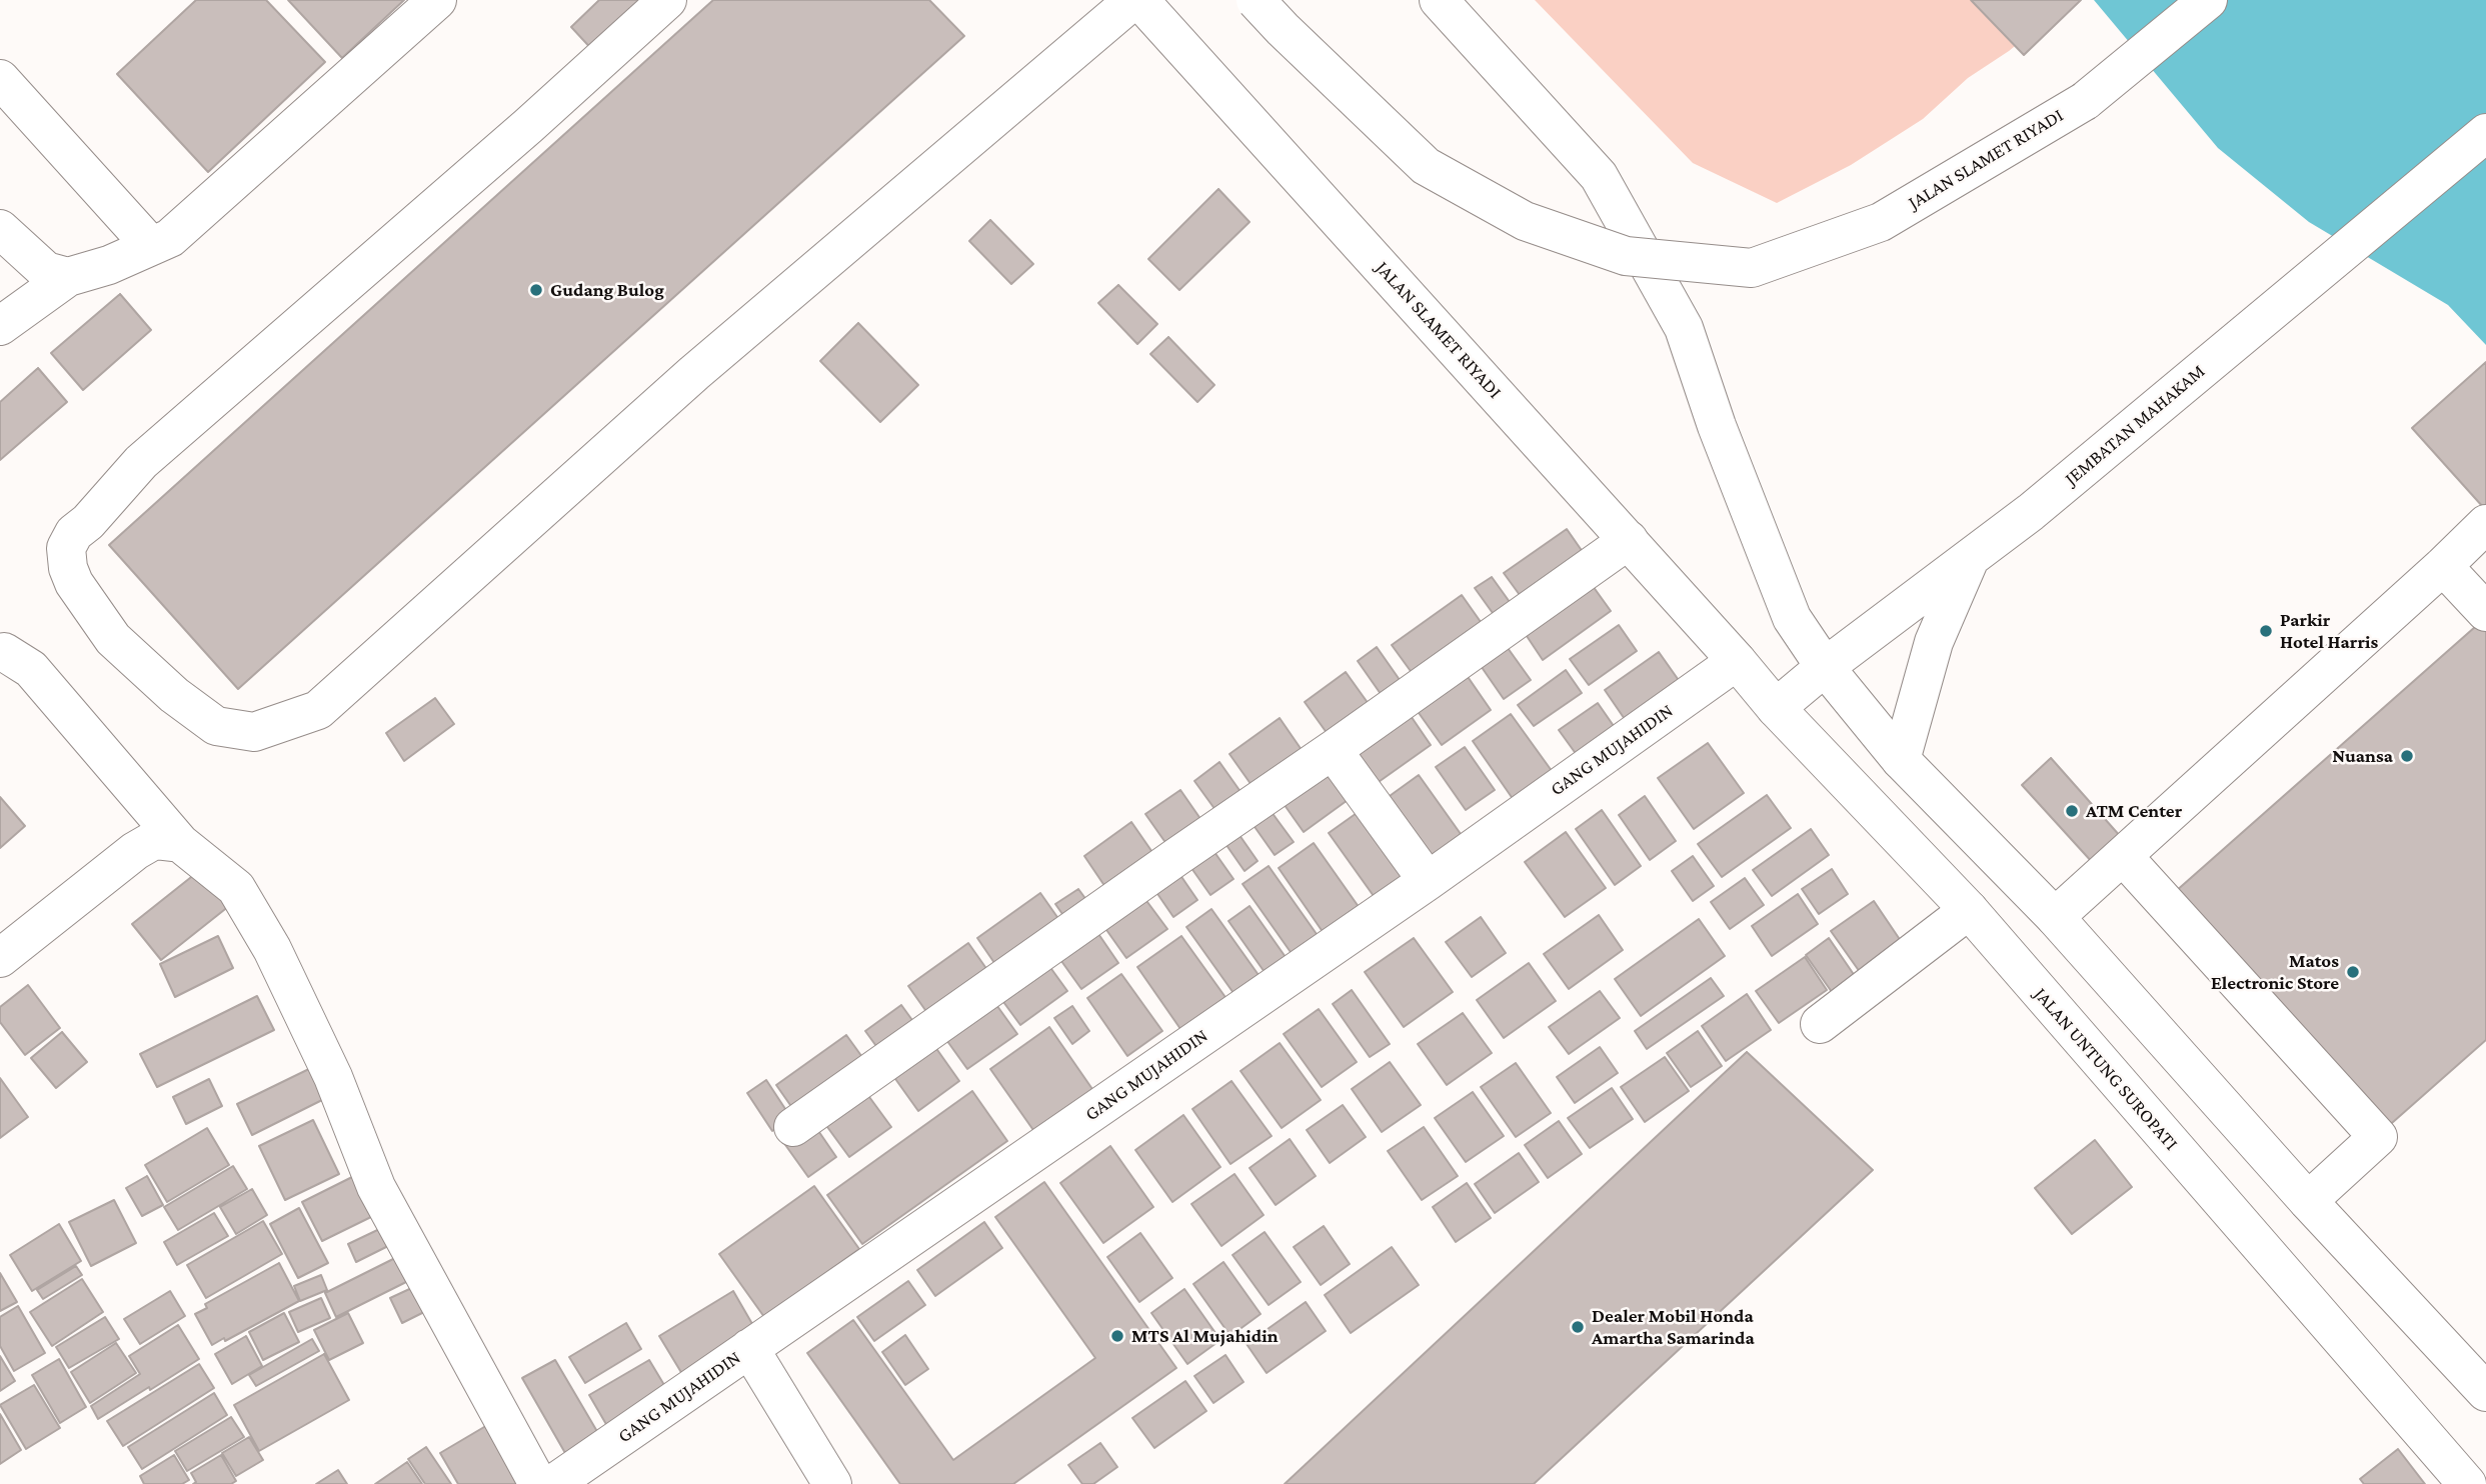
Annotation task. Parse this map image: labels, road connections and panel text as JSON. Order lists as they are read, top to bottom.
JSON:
{
  "streets": {
    "main road": [
      "JALAN SLAMET RIYADI",
      "JEMBATAN MAHAKAM",
      "GANG MUJAHIDIN",
      "JALAN UNTUNG SUROPATI"
    ]
  },
  "crossings": [
    ["JALAN SLAMET RIYADI", "GANG MUJAHIDIN"],
    ["JALAN SLAMET RIYADI", "JALAN UNTUNG SUROPATI"],
    ["JEMBATAN MAHAKAM", "JALAN UNTUNG SUROPATI"],
    ["GANG MUJAHIDIN", "JALAN UNTUNG SUROPATI"]
  ],
  "places": [
    "Gudang Bulog",
    "Parkir Hotel Harris",
    "Nuansa",
    "ATM Center",
    "Matos Electronic Store",
    "Dealer Mobil Honda Amartha Samarinda",
    "MTS Al Mujahidin"
  ]
}
